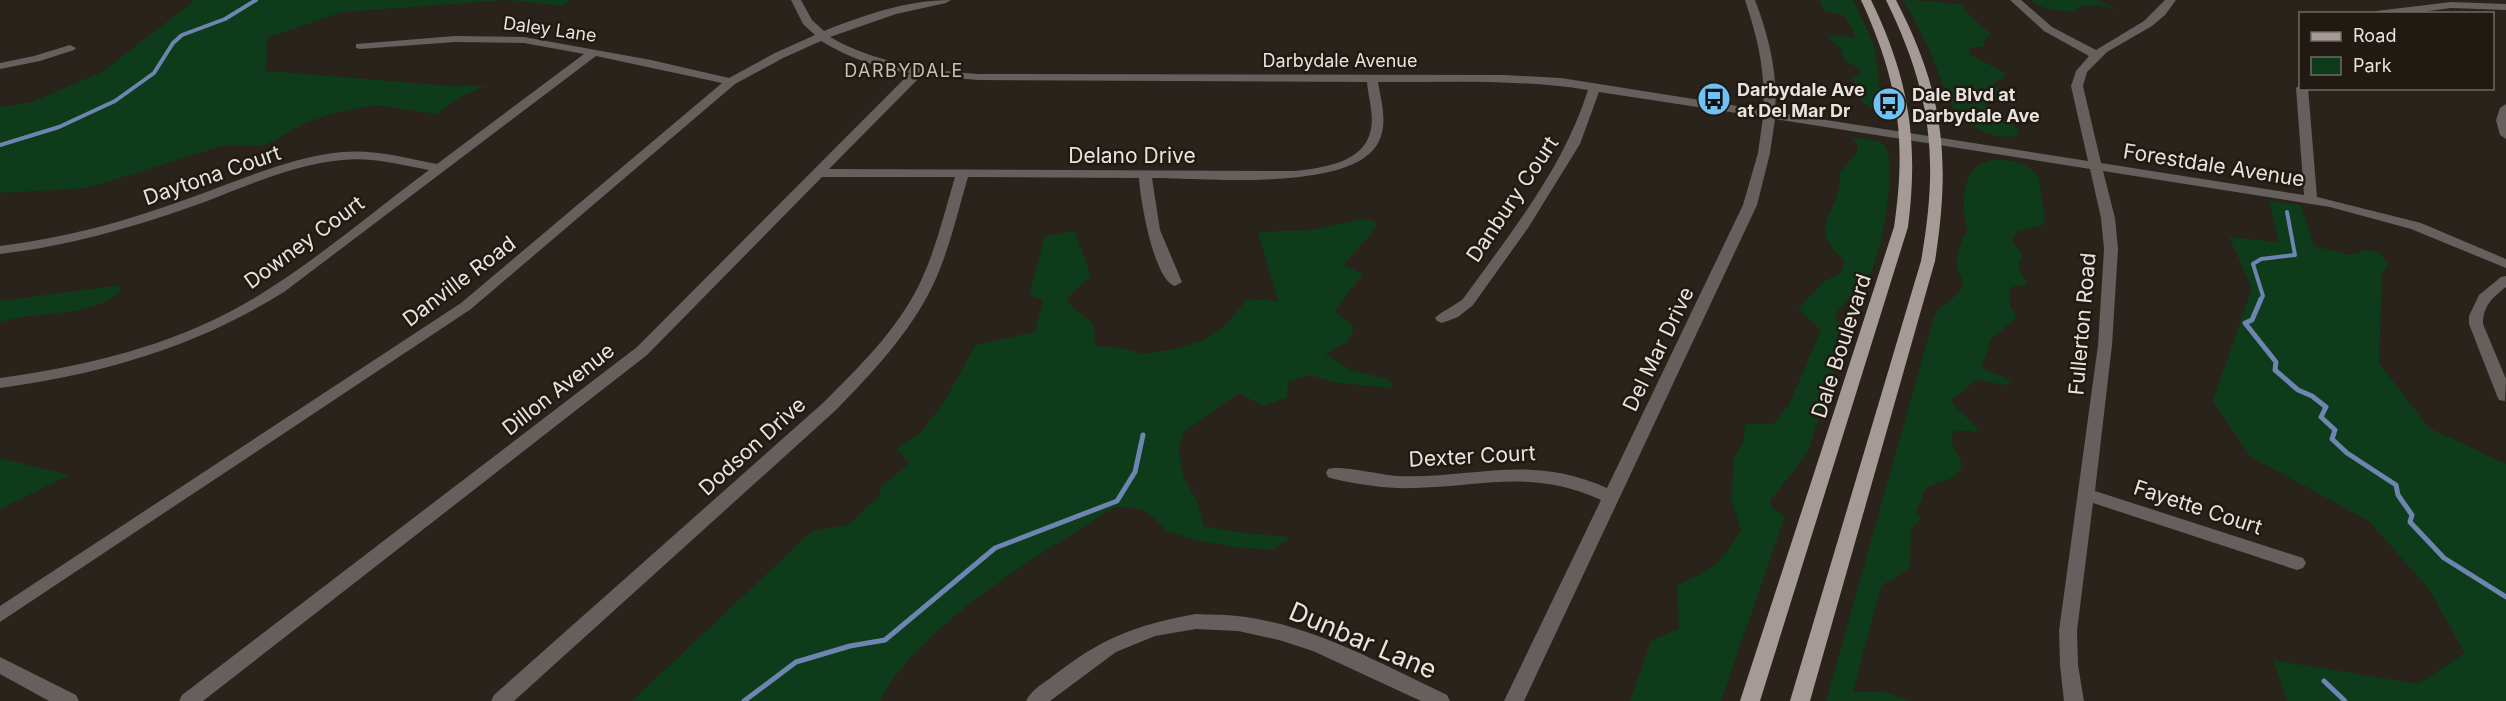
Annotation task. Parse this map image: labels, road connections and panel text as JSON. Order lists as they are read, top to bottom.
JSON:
{
  "streets": {
    "main road": ["Dale Boulevard"],
    "street": [
      "Daley Lane",
      "Darbydale Avenue",
      "Delano Drive",
      "Forestdale Avenue",
      "Daytona Court",
      "Danbury Court",
      "Downey Court",
      "Danville Road",
      "Fullerton Road",
      "Del Mar Drive",
      "Dillon Avenue",
      "Dodson Drive",
      "Dexter Court",
      "Fayette Court",
      "Dunbar Lane"
    ]
  },
  "crossings": [
    ["Daley Lane", "Downey Court"],
    ["Daley Lane", "Danville Road"],
    ["Darbydale Avenue", "Delano Drive"],
    ["Darbydale Avenue", "Forestdale Avenue"],
    ["Darbydale Avenue", "Danbury Court"],
    ["Darbydale Avenue", "Danville Road"],
    ["Darbydale Avenue", "Dale Boulevard"],
    ["Darbydale Avenue", "Del Mar Drive"],
    ["Darbydale Avenue", "Dillon Avenue"],
    ["Delano Drive", "Dillon Avenue"],
    ["Delano Drive", "Dodson Drive"],
    ["Forestdale Avenue", "Fullerton Road"],
    ["Forestdale Avenue", "Dale Boulevard"],
    ["Daytona Court", "Downey Court"],
    ["Fullerton Road", "Fayette Court"],
    ["Del Mar Drive", "Dexter Court"]
  ],
  "districts": ["DARBYDALE"],
  "places": {
    "bus stop": ["Darbydale Ave at Del Mar Dr", "Dale Blvd at Darbydale Ave"]
  },
  "legend": ["Road", "Park"]
}
